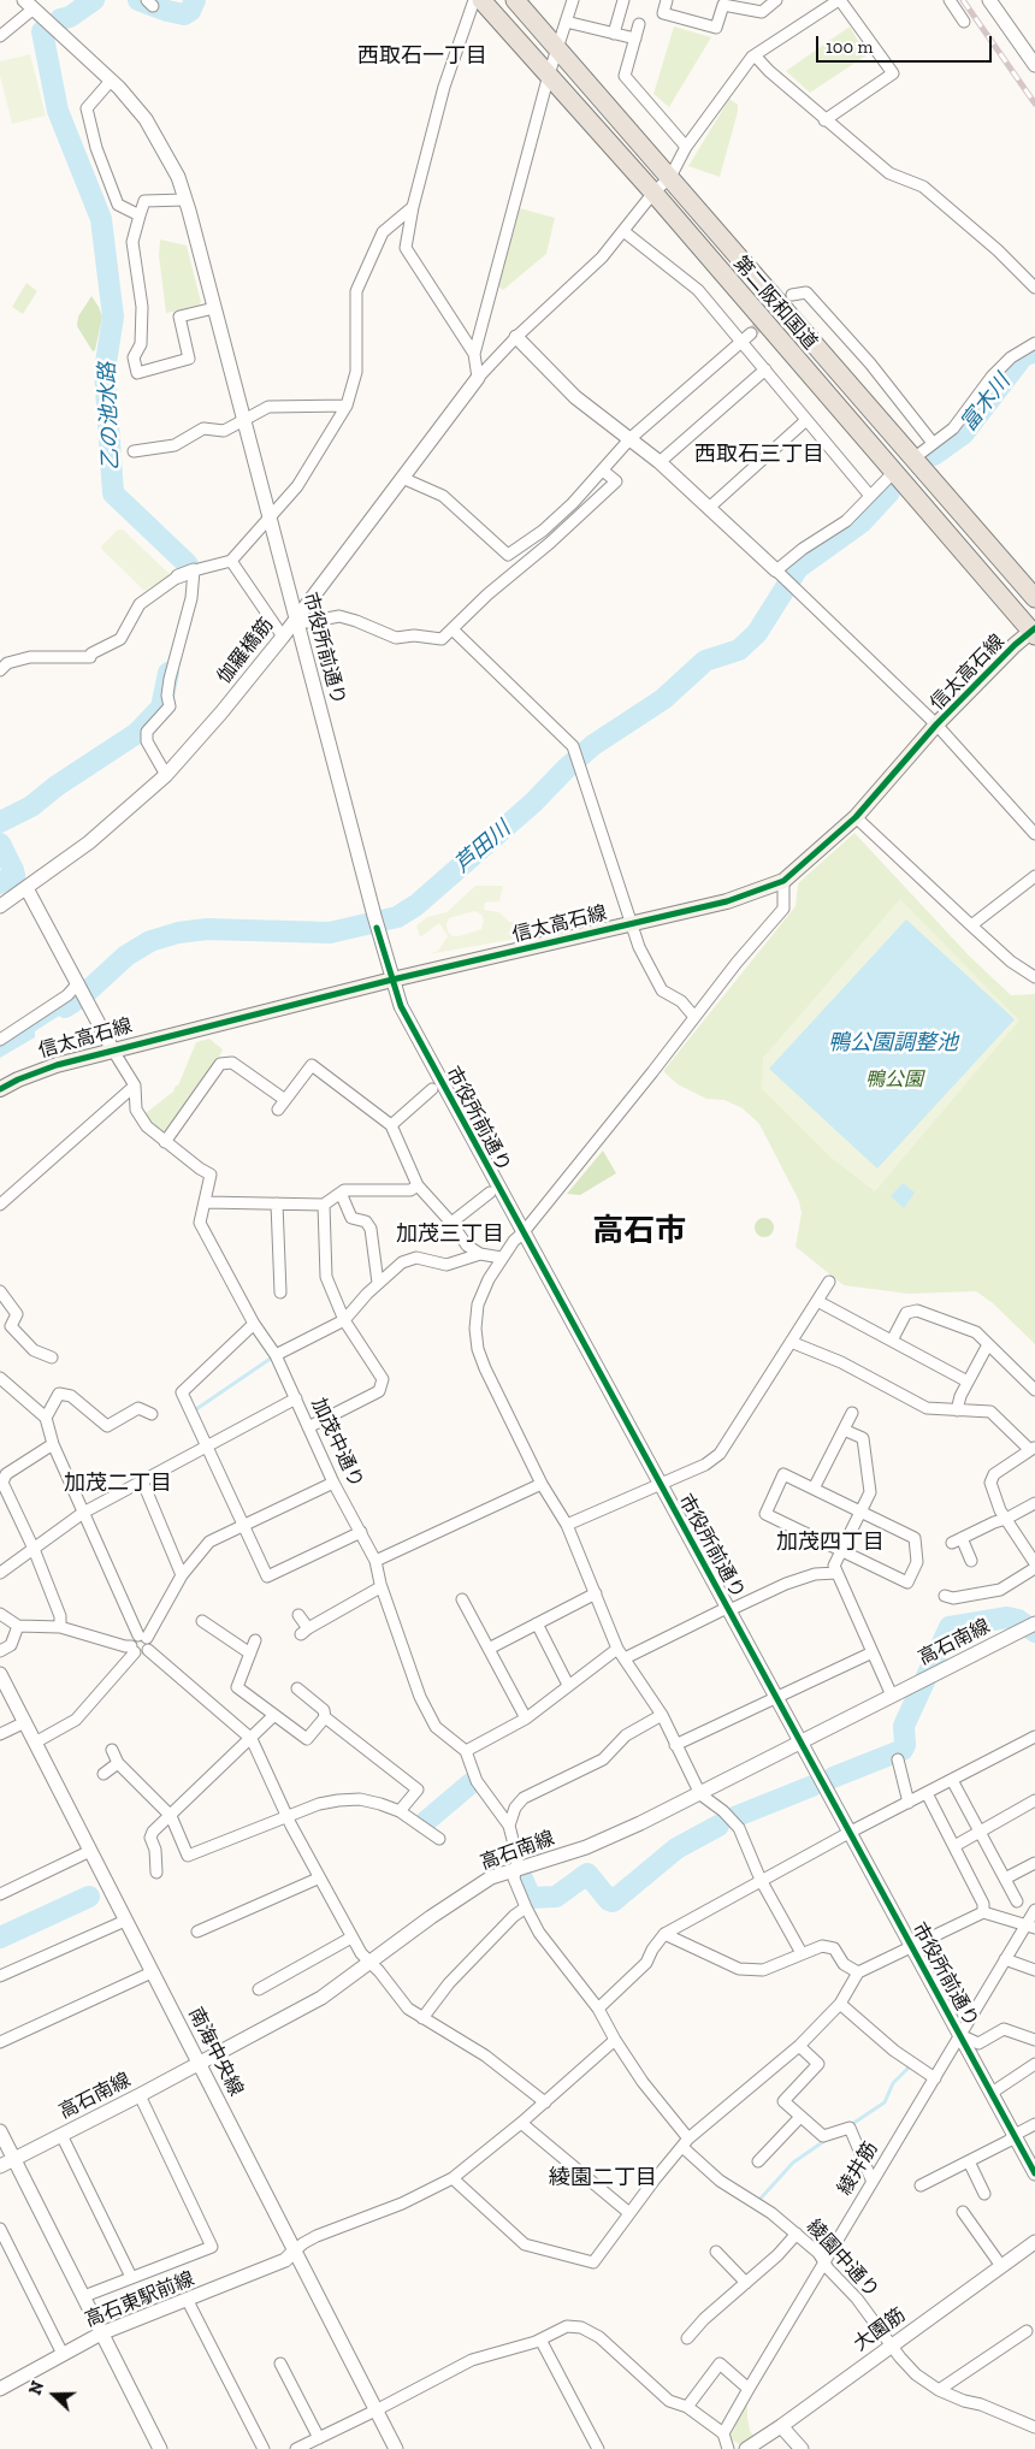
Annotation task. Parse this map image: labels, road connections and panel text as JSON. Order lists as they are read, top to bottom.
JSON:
{
  "streets": {
    "highway": ["第二阪和国道"],
    "main road": ["信太高石線"],
    "street": [
      "市役所前通り",
      "伽羅橋筋",
      "加茂中通り",
      "高石南線",
      "南海中央線",
      "綾井筋",
      "綾園中通り",
      "高石東駅前線",
      "大園筋"
    ]
  },
  "crossings": [
    ["第二阪和国道", "信太高石線"],
    ["市役所前通り", "伽羅橋筋"],
    ["市役所前通り", "信太高石線"],
    ["市役所前通り", "高石南線"],
    ["市役所前通り", "綾井筋"],
    ["信太高石線", "加茂中通り"],
    ["高石南線", "南海中央線"],
    ["高石南線", "綾園中通り"],
    ["南海中央線", "高石東駅前線"],
    ["綾井筋", "綾園中通り"],
    ["綾園中通り", "大園筋"]
  ],
  "districts": [
    "西取石一丁目",
    "西取石三丁目",
    "高石市",
    "加茂三丁目",
    "加茂二丁目",
    "加茂四丁目",
    "綾園二丁目"
  ],
  "water": [
    "富木川",
    "乙の池水路",
    "芦田川",
    "鴨公園調整池"
  ],
  "parks": ["鴨公園"],
  "scale_bar": "100 m",
  "north": "left"
}
